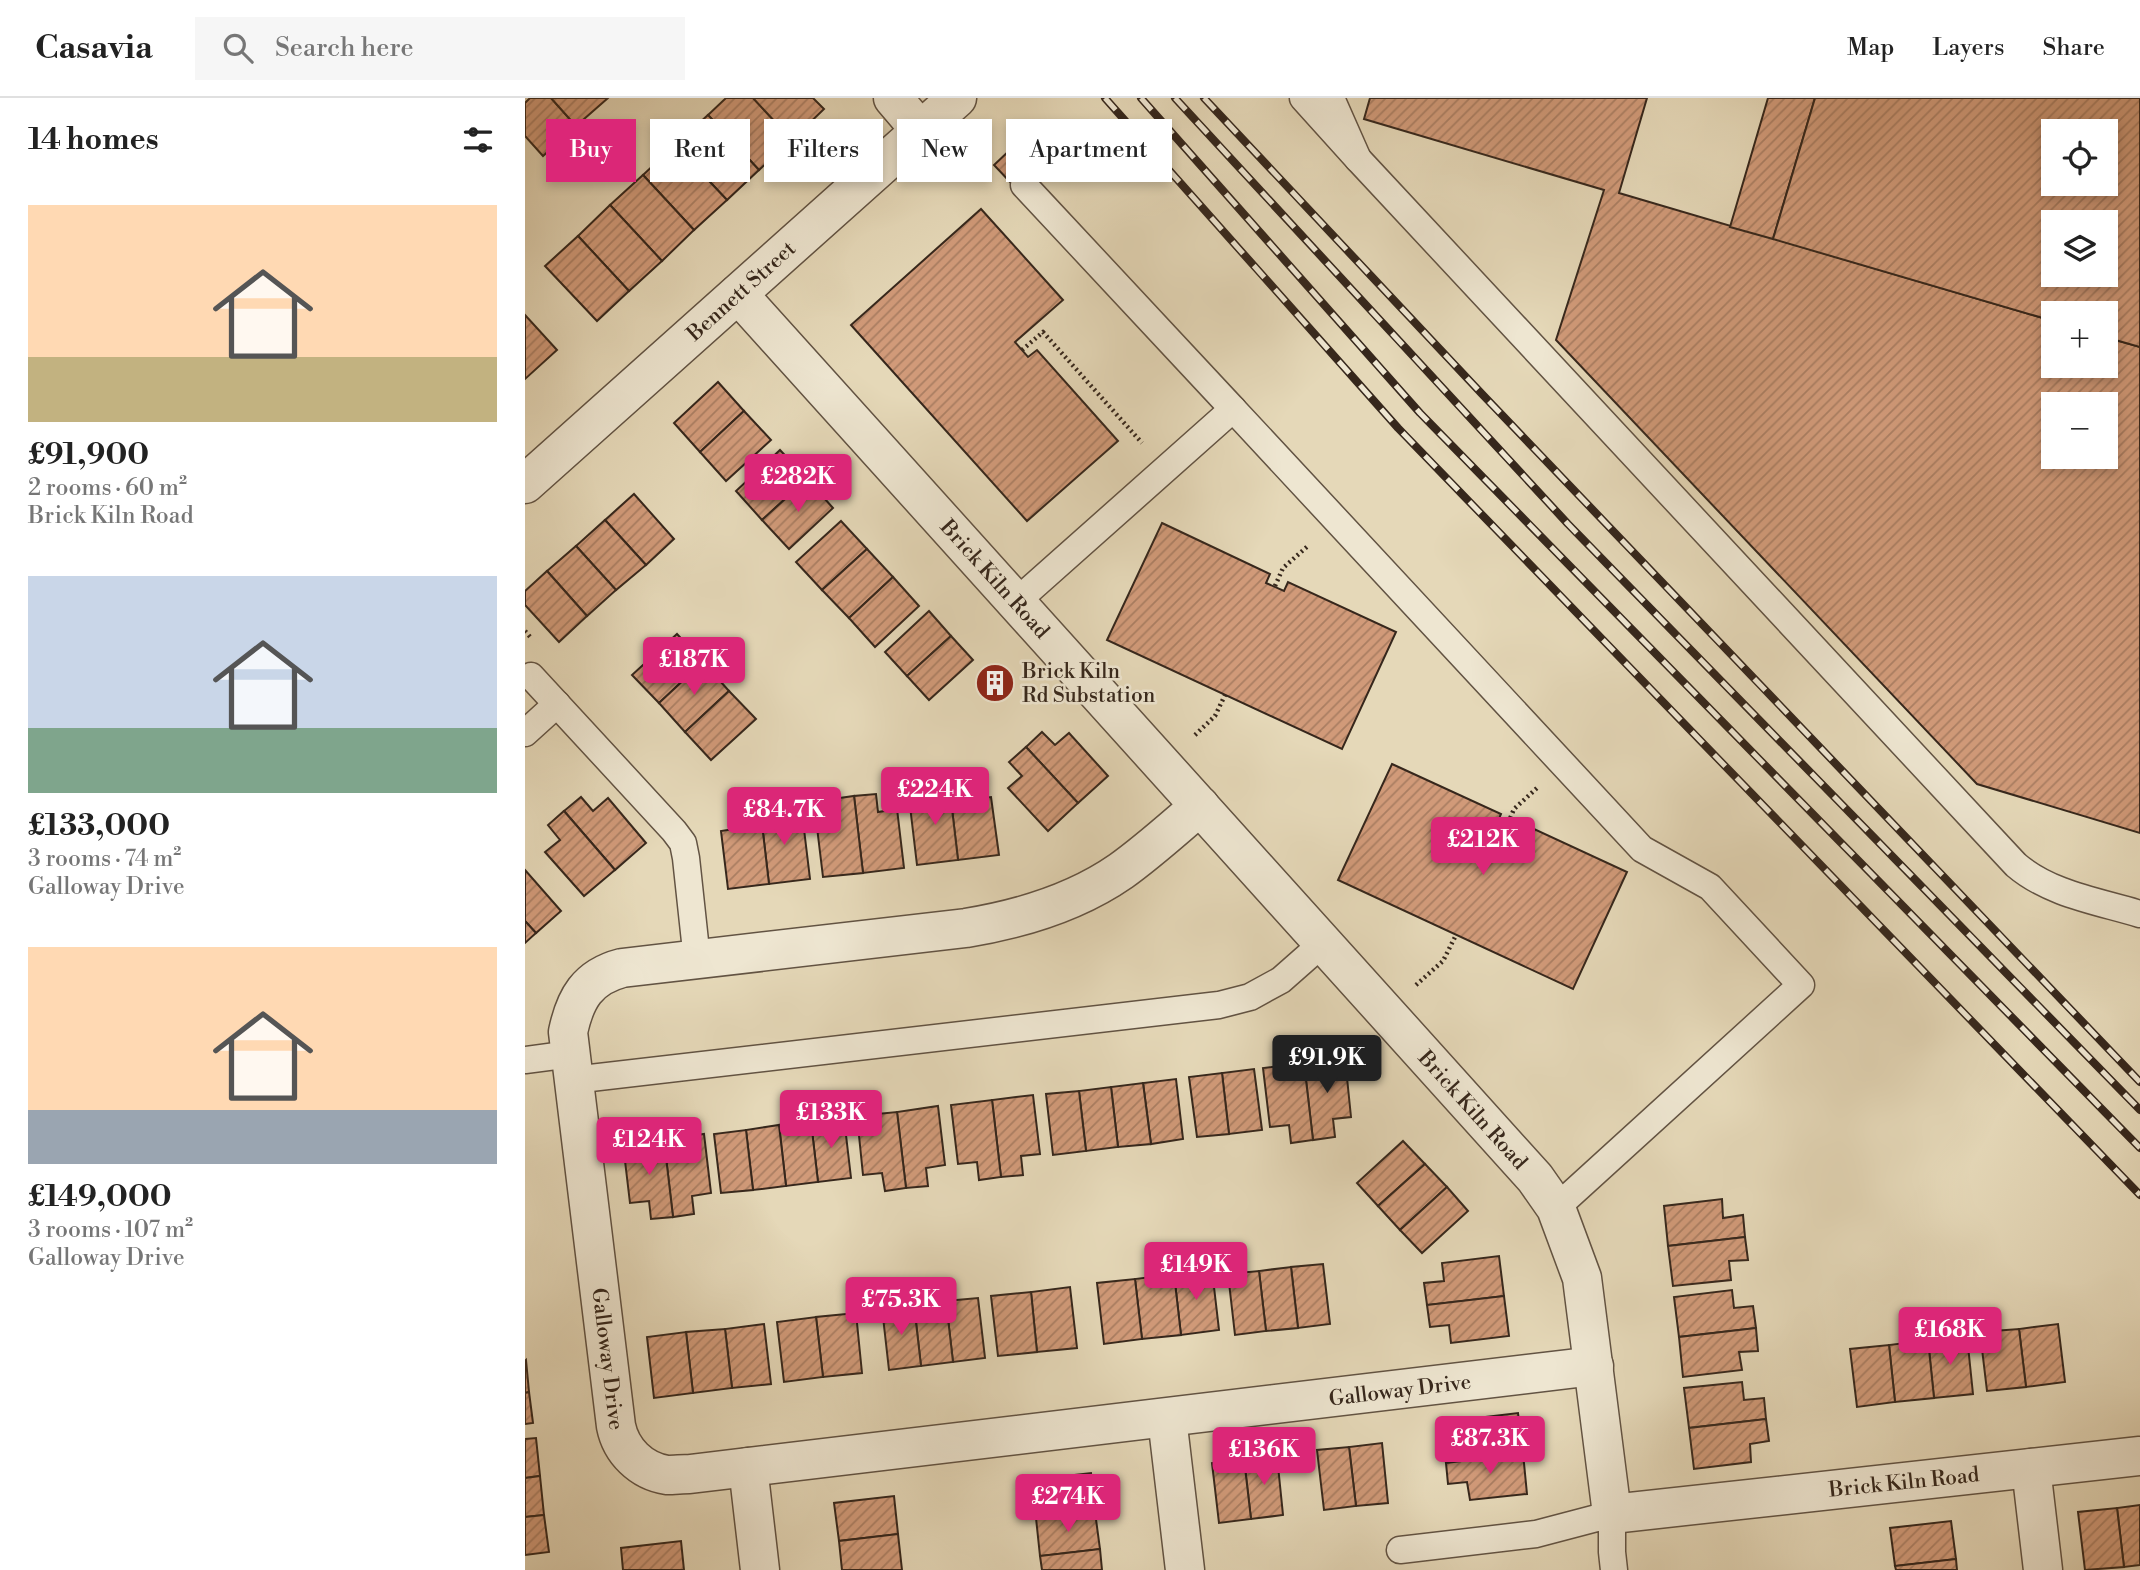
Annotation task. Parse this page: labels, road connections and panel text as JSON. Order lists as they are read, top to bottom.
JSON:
{
  "streets": {
    "street": ["Bennett Street", "Brick Kiln Road", "Galloway Drive"]
  },
  "crossings": [
    ["Bennett Street", "Brick Kiln Road"],
    ["Brick Kiln Road", "Galloway Drive"]
  ],
  "places": {
    "building": ["Brick Kiln Rd Substation"]
  },
  "page": {
    "header": "Casavia",
    "search": "Search here",
    "nav": ["Map", "Layers", "Share"],
    "heading": "14 homes",
    "map_buttons": ["+", "−"],
    "chip": [
      "Buy",
      "Rent",
      "Filters",
      "New",
      "Apartment"
    ],
    "list": [
      {
        "name": "£91,900",
        "note": "2 rooms · 60 m² · Brick Kiln Road"
      },
      {
        "name": "£133,000",
        "note": "3 rooms · 74 m² · Galloway Drive"
      },
      {
        "name": "£149,000",
        "note": "3 rooms · 107 m² · Galloway Drive"
      }
    ],
    "price": [
      "£282K",
      "£187K",
      "£224K",
      "£84.7K",
      "£212K",
      "£91.9K",
      "£133K",
      "£124K",
      "£149K",
      "£75.3K",
      "£168K",
      "£87.3K",
      "£136K",
      "£274K"
    ]
  }
}
